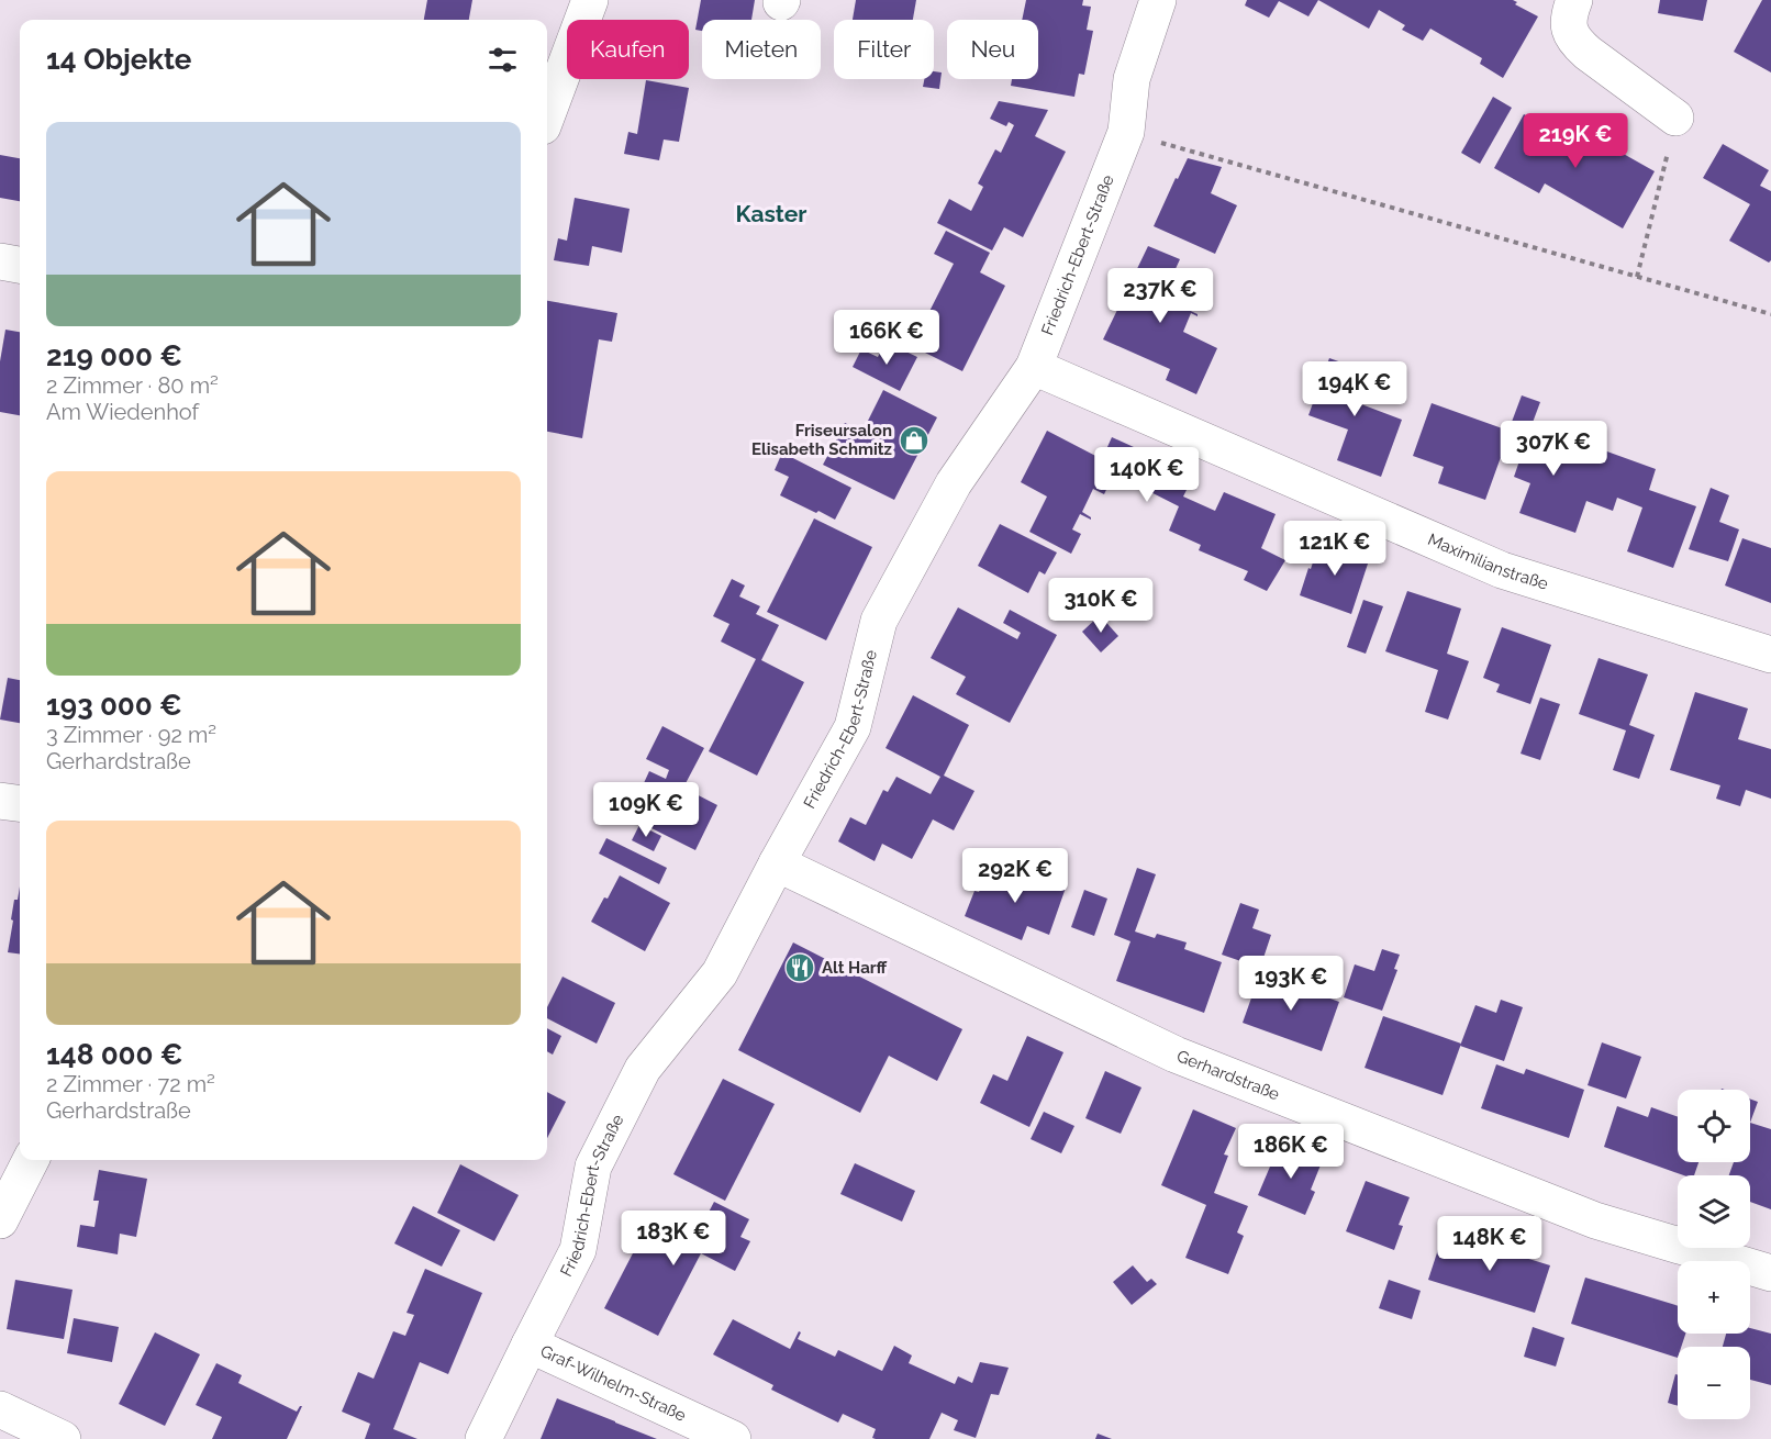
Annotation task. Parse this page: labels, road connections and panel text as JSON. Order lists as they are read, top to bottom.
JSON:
{
  "streets": {
    "street": [
      "Friedrich-Ebert-Straße",
      "Maximilianstraße",
      "Gerhardstraße",
      "Graf-Wilhelm-Straße"
    ]
  },
  "crossings": [
    ["Friedrich-Ebert-Straße", "Maximilianstraße"],
    ["Friedrich-Ebert-Straße", "Gerhardstraße"],
    ["Friedrich-Ebert-Straße", "Graf-Wilhelm-Straße"]
  ],
  "districts": ["Kaster"],
  "places": {
    "shop": ["Friseursalon Elisabeth Schmitz"],
    "restaurant": ["Alt Harff"]
  },
  "page": {
    "chip": [
      "Kaufen",
      "Mieten",
      "Filter",
      "Neu"
    ],
    "heading": "14 Objekte",
    "list": [
      {
        "name": "219 000 €",
        "note": "2 Zimmer · 80 m² · Am Wiedenhof"
      },
      {
        "name": "193 000 €",
        "note": "3 Zimmer · 92 m² · Gerhardstraße"
      },
      {
        "name": "148 000 €",
        "note": "2 Zimmer · 72 m² · Gerhardstraße"
      }
    ],
    "price": [
      "219K €",
      "237K €",
      "166K €",
      "194K €",
      "307K €",
      "140K €",
      "121K €",
      "310K €",
      "109K €",
      "292K €",
      "193K €",
      "186K €",
      "183K €",
      "148K €"
    ],
    "map_buttons": ["+", "−"]
  }
}
